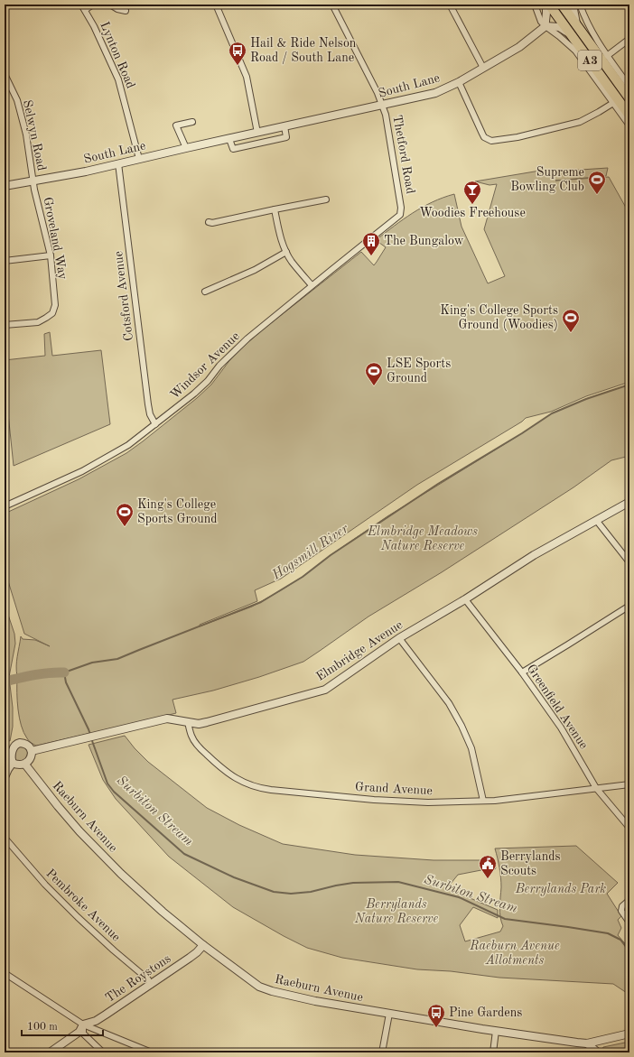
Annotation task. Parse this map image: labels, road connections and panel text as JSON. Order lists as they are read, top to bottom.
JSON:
{
  "streets": {
    "highway": ["A3"],
    "street": [
      "Lynton Road",
      "South Lane",
      "Selwyn Road",
      "Thetford Road",
      "Groveland Way",
      "Cotsford Avenue",
      "Windsor Avenue",
      "Elmbridge Avenue",
      "Greenfield Avenue",
      "Grand Avenue",
      "Raeburn Avenue",
      "Pembroke Avenue",
      "The Roystons"
    ]
  },
  "crossings": [
    ["Lynton Road", "South Lane"],
    ["South Lane", "Selwyn Road"],
    ["South Lane", "Thetford Road"],
    ["South Lane", "Groveland Way"],
    ["South Lane", "Cotsford Avenue"],
    ["Selwyn Road", "Groveland Way"],
    ["Thetford Road", "Windsor Avenue"],
    ["Cotsford Avenue", "Windsor Avenue"],
    ["Elmbridge Avenue", "Greenfield Avenue"],
    ["Elmbridge Avenue", "Grand Avenue"],
    ["Elmbridge Avenue", "Raeburn Avenue"],
    ["Greenfield Avenue", "Grand Avenue"],
    ["Raeburn Avenue", "The Roystons"],
    ["Pembroke Avenue", "The Roystons"]
  ],
  "water": ["Hogsmill River", "Surbiton Stream"],
  "parks": [
    "Elmbridge Meadows Nature Reserve",
    "Berrylands Park",
    "Berrylands Nature Reserve",
    "Raeburn Avenue Allotments"
  ],
  "places": {
    "bus stop": ["Hail & Ride Nelson Road / South Lane", "Pine Gardens"],
    "sports": [
      "Supreme Bowling Club",
      "King's College Sports Ground (Woodies)",
      "LSE Sports Ground",
      "King's College Sports Ground"
    ],
    "bar": ["Woodies Freehouse"],
    "building": ["The Bungalow"],
    "public building": ["Berrylands Scouts"]
  },
  "scale_bar": "100 m"
}
